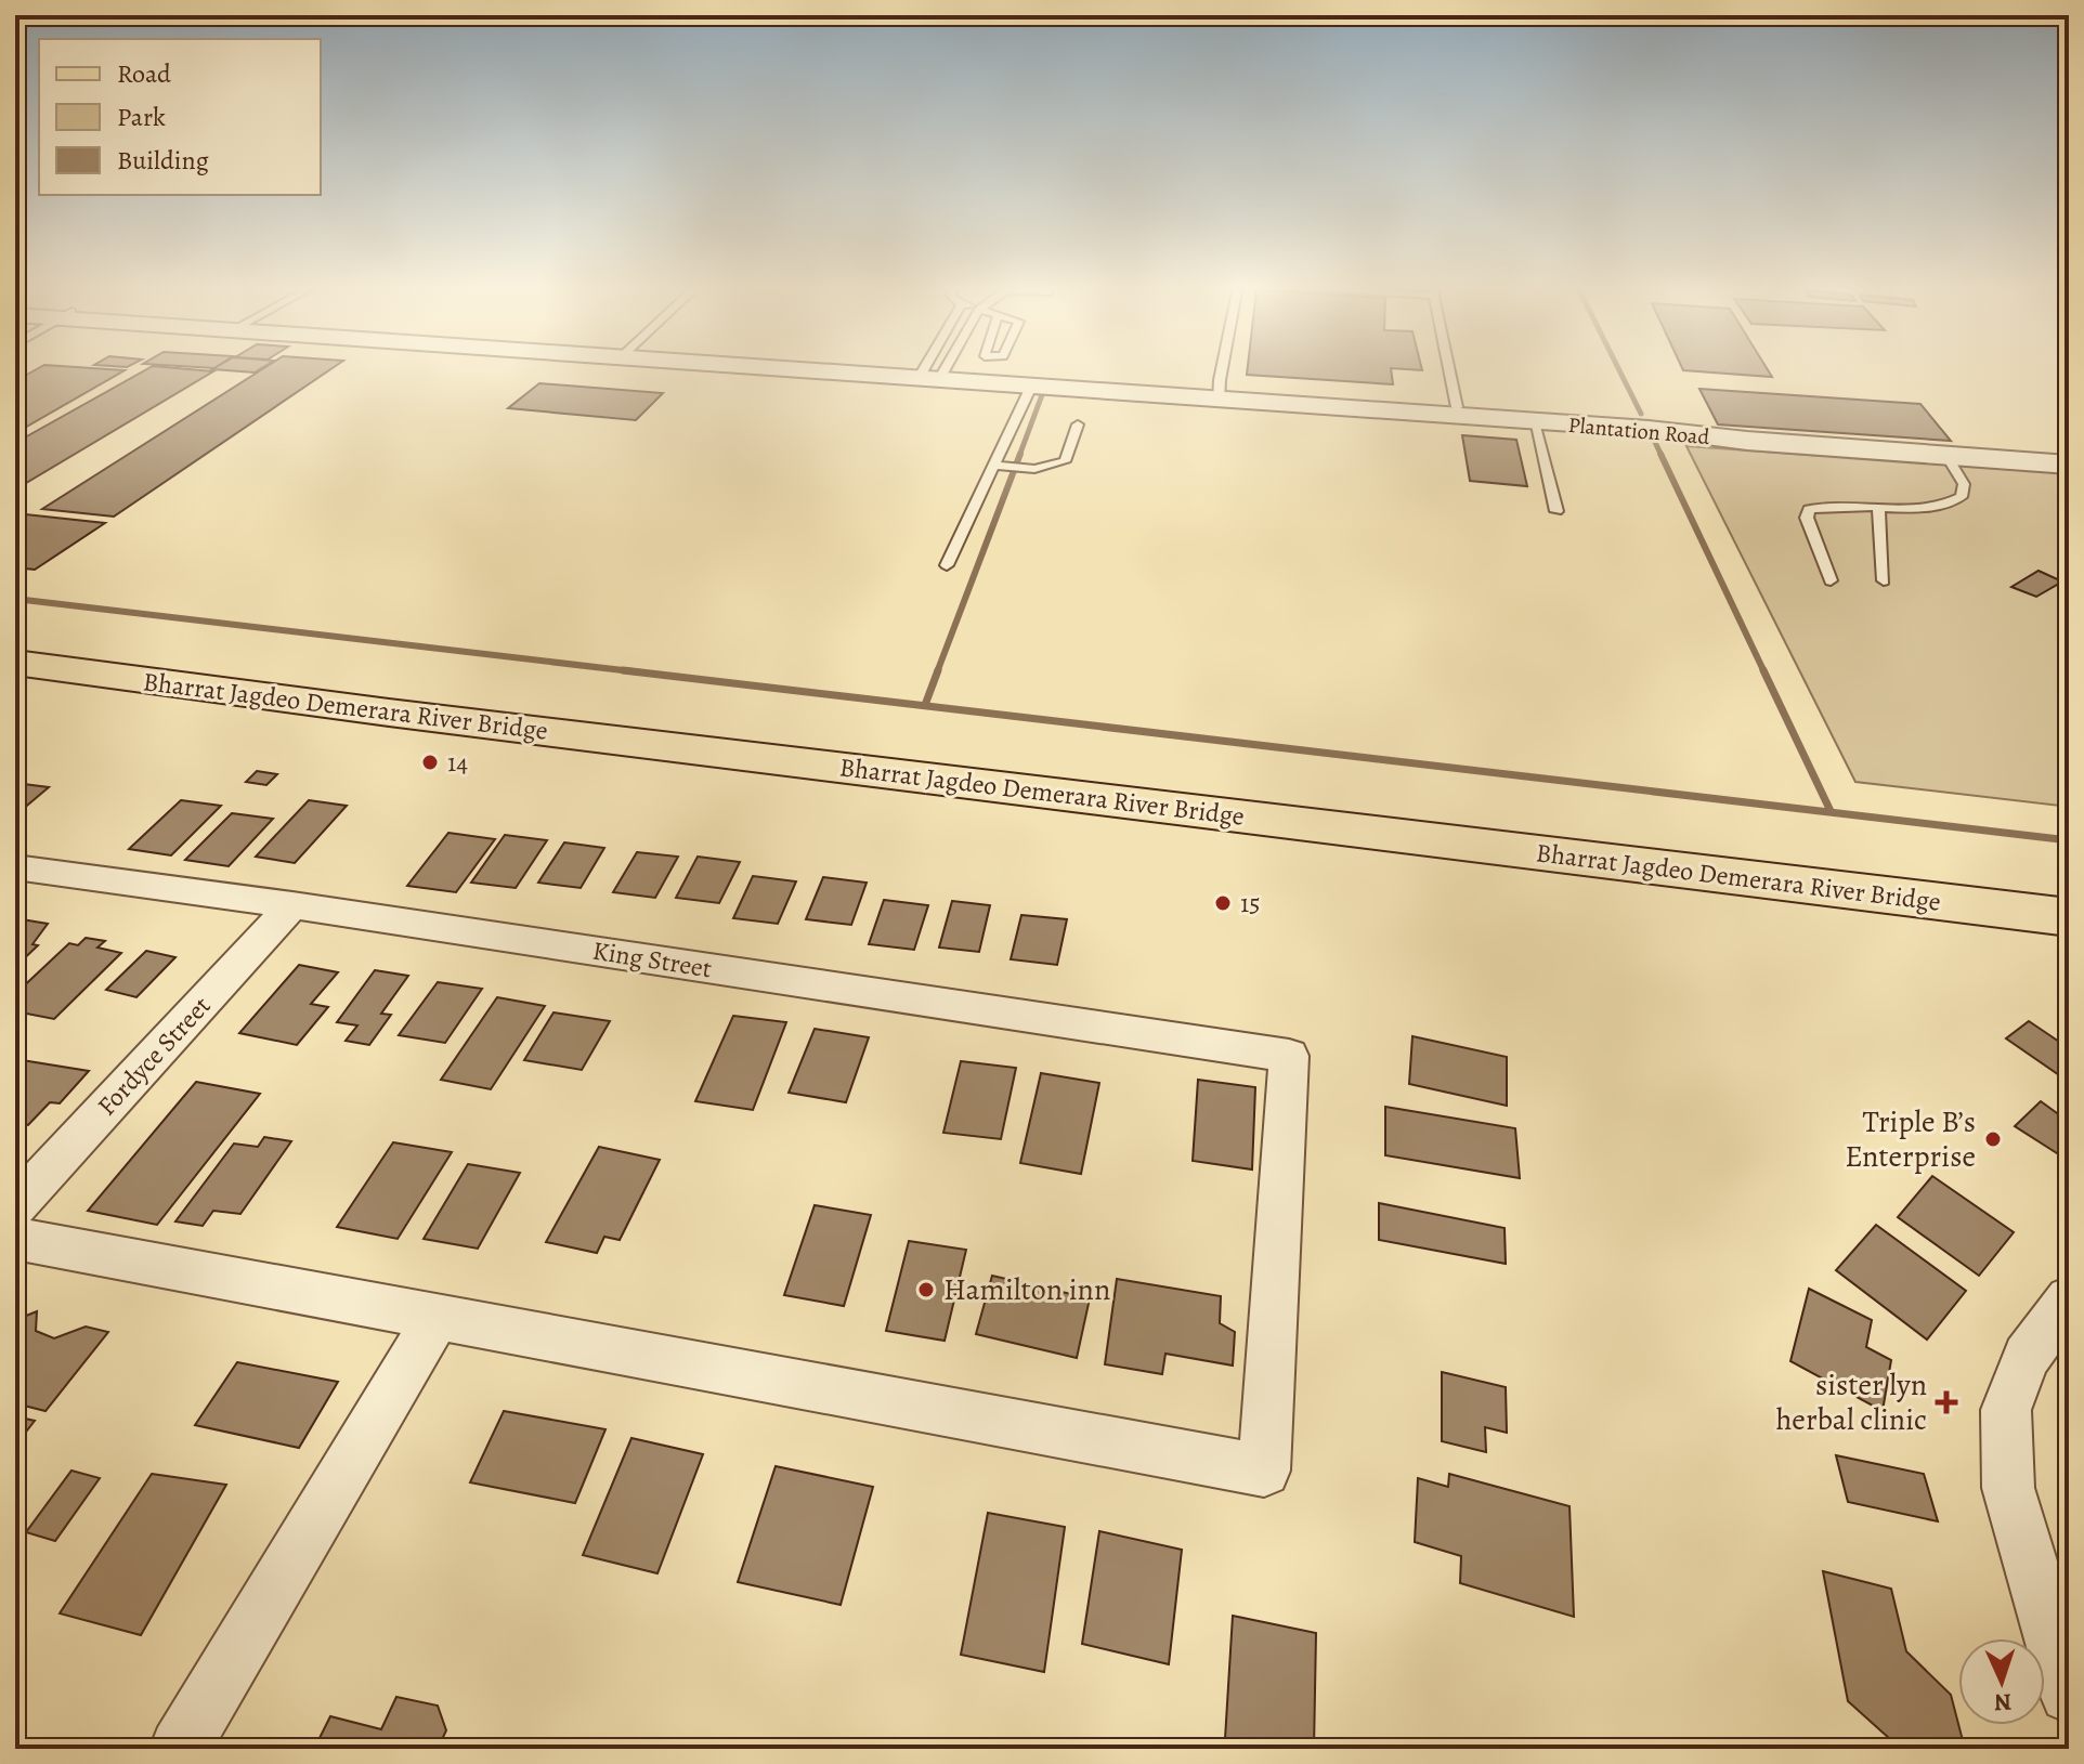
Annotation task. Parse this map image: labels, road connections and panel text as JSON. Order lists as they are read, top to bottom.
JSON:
{
  "streets": {
    "main road": ["Bharrat Jagdeo Demerara River Bridge"],
    "street": ["Plantation Road", "King Street", "Fordyce Street"]
  },
  "crossings": [
    ["King Street", "Fordyce Street"]
  ],
  "places": {
    "other": [
      "14",
      "15",
      "Triple B’s Enterprise",
      "Hamilton inn"
    ],
    "health": ["sister lyn herbal clinic"]
  },
  "legend": ["Road", "Park", "Building"],
  "north": "bottom"
}
